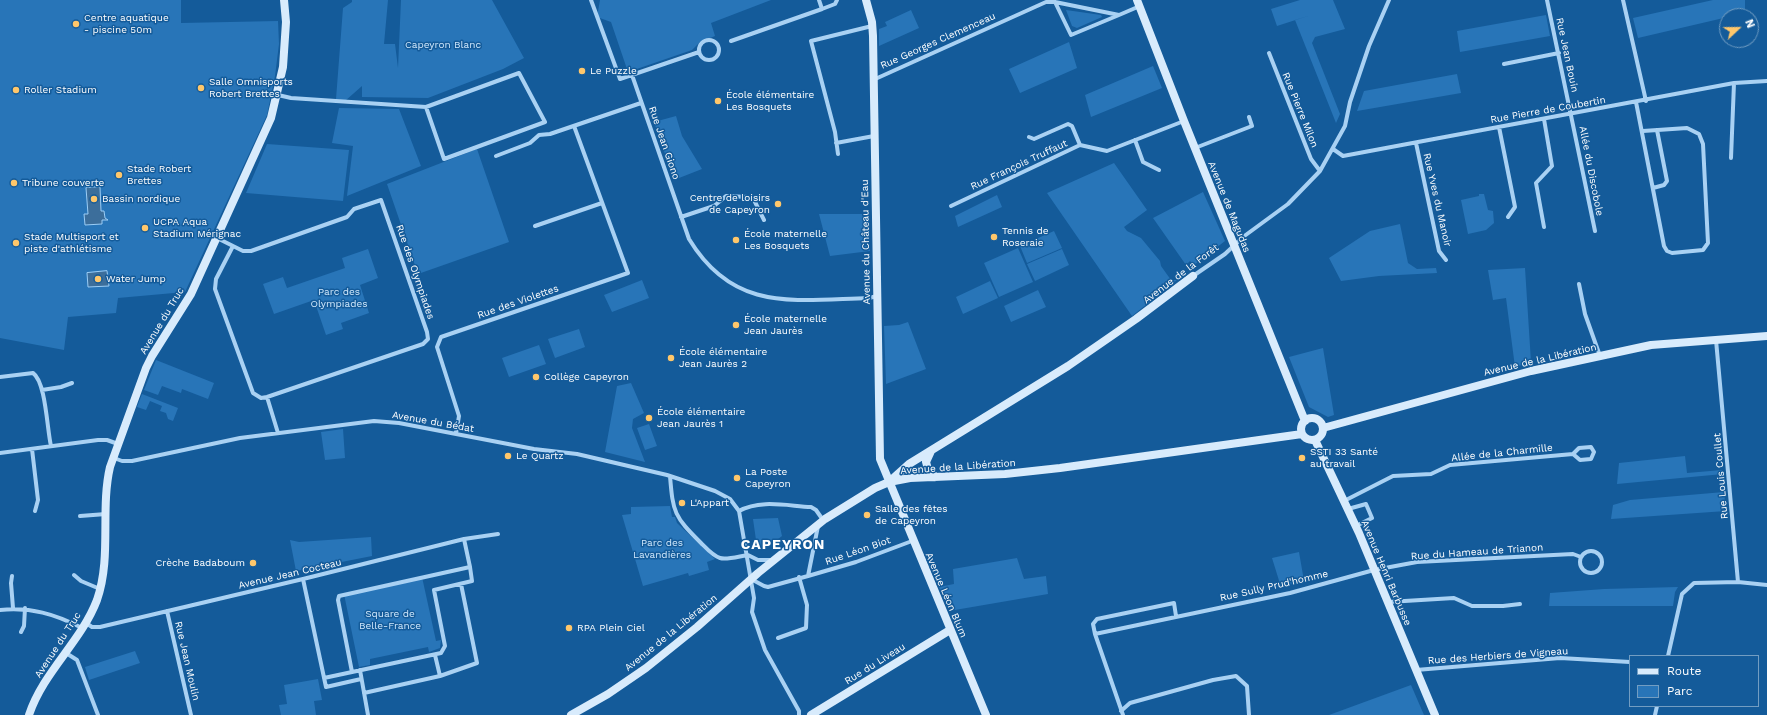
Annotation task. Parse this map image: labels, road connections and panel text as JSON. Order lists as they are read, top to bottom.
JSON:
{
  "streets": {
    "street": [
      "Rue Georges Clemenceau",
      "Rue Jean Bouin",
      "Rue Pierre Milon",
      "Rue Pierre de Coubertin",
      "Rue Jean Giono",
      "Rue François Truffaut",
      "Allée du Discobole",
      "Rue Yves du Manoir",
      "Avenue de Magudas",
      "Avenue du Château d'Eau",
      "Rue des Olympiades",
      "Avenue de la Forêt",
      "Rue des Violettes",
      "Avenue du Truc",
      "Avenue de la Libération",
      "Avenue du Bédat",
      "Allée de la Charmille",
      "Rue Louis Coullet",
      "Rue Léon Biot",
      "Rue du Hameau de Trianon",
      "Avenue Henri Barbusse",
      "Avenue Jean Cocteau",
      "Rue Sully Prud'homme",
      "Avenue Léon Blum",
      "Rue des Herbiers de Vigneau",
      "Rue Jean Moulin",
      "Rue du Liveau"
    ]
  },
  "crossings": [
    ["Rue Georges Clemenceau", "Avenue du Château d'Eau"],
    ["Rue Jean Bouin", "Rue Pierre de Coubertin"],
    ["Rue Jean Bouin", "Allée du Discobole"],
    ["Rue Pierre Milon", "Avenue de la Forêt"],
    ["Rue Pierre de Coubertin", "Allée du Discobole"],
    ["Rue Pierre de Coubertin", "Rue Yves du Manoir"],
    ["Rue Pierre de Coubertin", "Avenue de la Forêt"],
    ["Rue Jean Giono", "Avenue du Château d'Eau"],
    ["Rue François Truffaut", "Avenue de Magudas"],
    ["Avenue de Magudas", "Avenue de la Forêt"],
    ["Avenue de Magudas", "Avenue de la Libération"],
    ["Avenue de Magudas", "Avenue Henri Barbusse"],
    ["Avenue du Château d'Eau", "Avenue de la Forêt"],
    ["Avenue du Château d'Eau", "Avenue de la Libération"],
    ["Avenue du Château d'Eau", "Avenue Léon Blum"],
    ["Rue des Olympiades", "Avenue du Truc"],
    ["Avenue de la Forêt", "Avenue de la Libération"],
    ["Avenue de la Forêt", "Avenue Léon Blum"],
    ["Rue des Violettes", "Avenue du Bédat"],
    ["Avenue du Truc", "Avenue du Bédat"],
    ["Avenue du Truc", "Avenue Jean Cocteau"],
    ["Avenue de la Libération", "Rue Louis Coullet"],
    ["Avenue de la Libération", "Rue Léon Biot"],
    ["Avenue de la Libération", "Avenue Henri Barbusse"],
    ["Avenue de la Libération", "Avenue Léon Blum"],
    ["Allée de la Charmille", "Avenue Henri Barbusse"],
    ["Rue Léon Biot", "Avenue Léon Blum"],
    ["Rue du Hameau de Trianon", "Avenue Henri Barbusse"],
    ["Rue du Hameau de Trianon", "Rue Sully Prud'homme"],
    ["Avenue Henri Barbusse", "Rue Sully Prud'homme"],
    ["Avenue Henri Barbusse", "Rue des Herbiers de Vigneau"],
    ["Avenue Jean Cocteau", "Rue Jean Moulin"],
    ["Avenue Léon Blum", "Rue du Liveau"]
  ],
  "districts": ["CAPEYRON"],
  "parks": [
    "Capeyron Blanc",
    "Parc des Olympiades",
    "Parc des Lavandières",
    "Square de Belle-France"
  ],
  "places": [
    "Centre aquatique - piscine 50m",
    "Le Puzzle",
    "Salle Omnisports Robert Brettes",
    "Roller Stadium",
    "École élémentaire Les Bosquets",
    "Stade Robert Brettes",
    "Tribune couverte",
    "Bassin nordique",
    "Centre de loisirs de Capeyron",
    "UCPA Aqua Stadium Mérignac",
    "Tennis de Roseraie",
    "École maternelle Les Bosquets",
    "Stade Multisport et piste d'athlétisme",
    "Water Jump",
    "École maternelle Jean Jaurès",
    "École élémentaire Jean Jaurès 2",
    "Collège Capeyron",
    "École élémentaire Jean Jaurès 1",
    "Le Quartz",
    "SSTI 33 Santé au travail",
    "La Poste Capeyron",
    "L'Appart",
    "Salle des fêtes de Capeyron",
    "Crèche Badaboum",
    "RPA Plein Ciel"
  ],
  "legend": ["Route", "Parc"],
  "north": "right"
}
